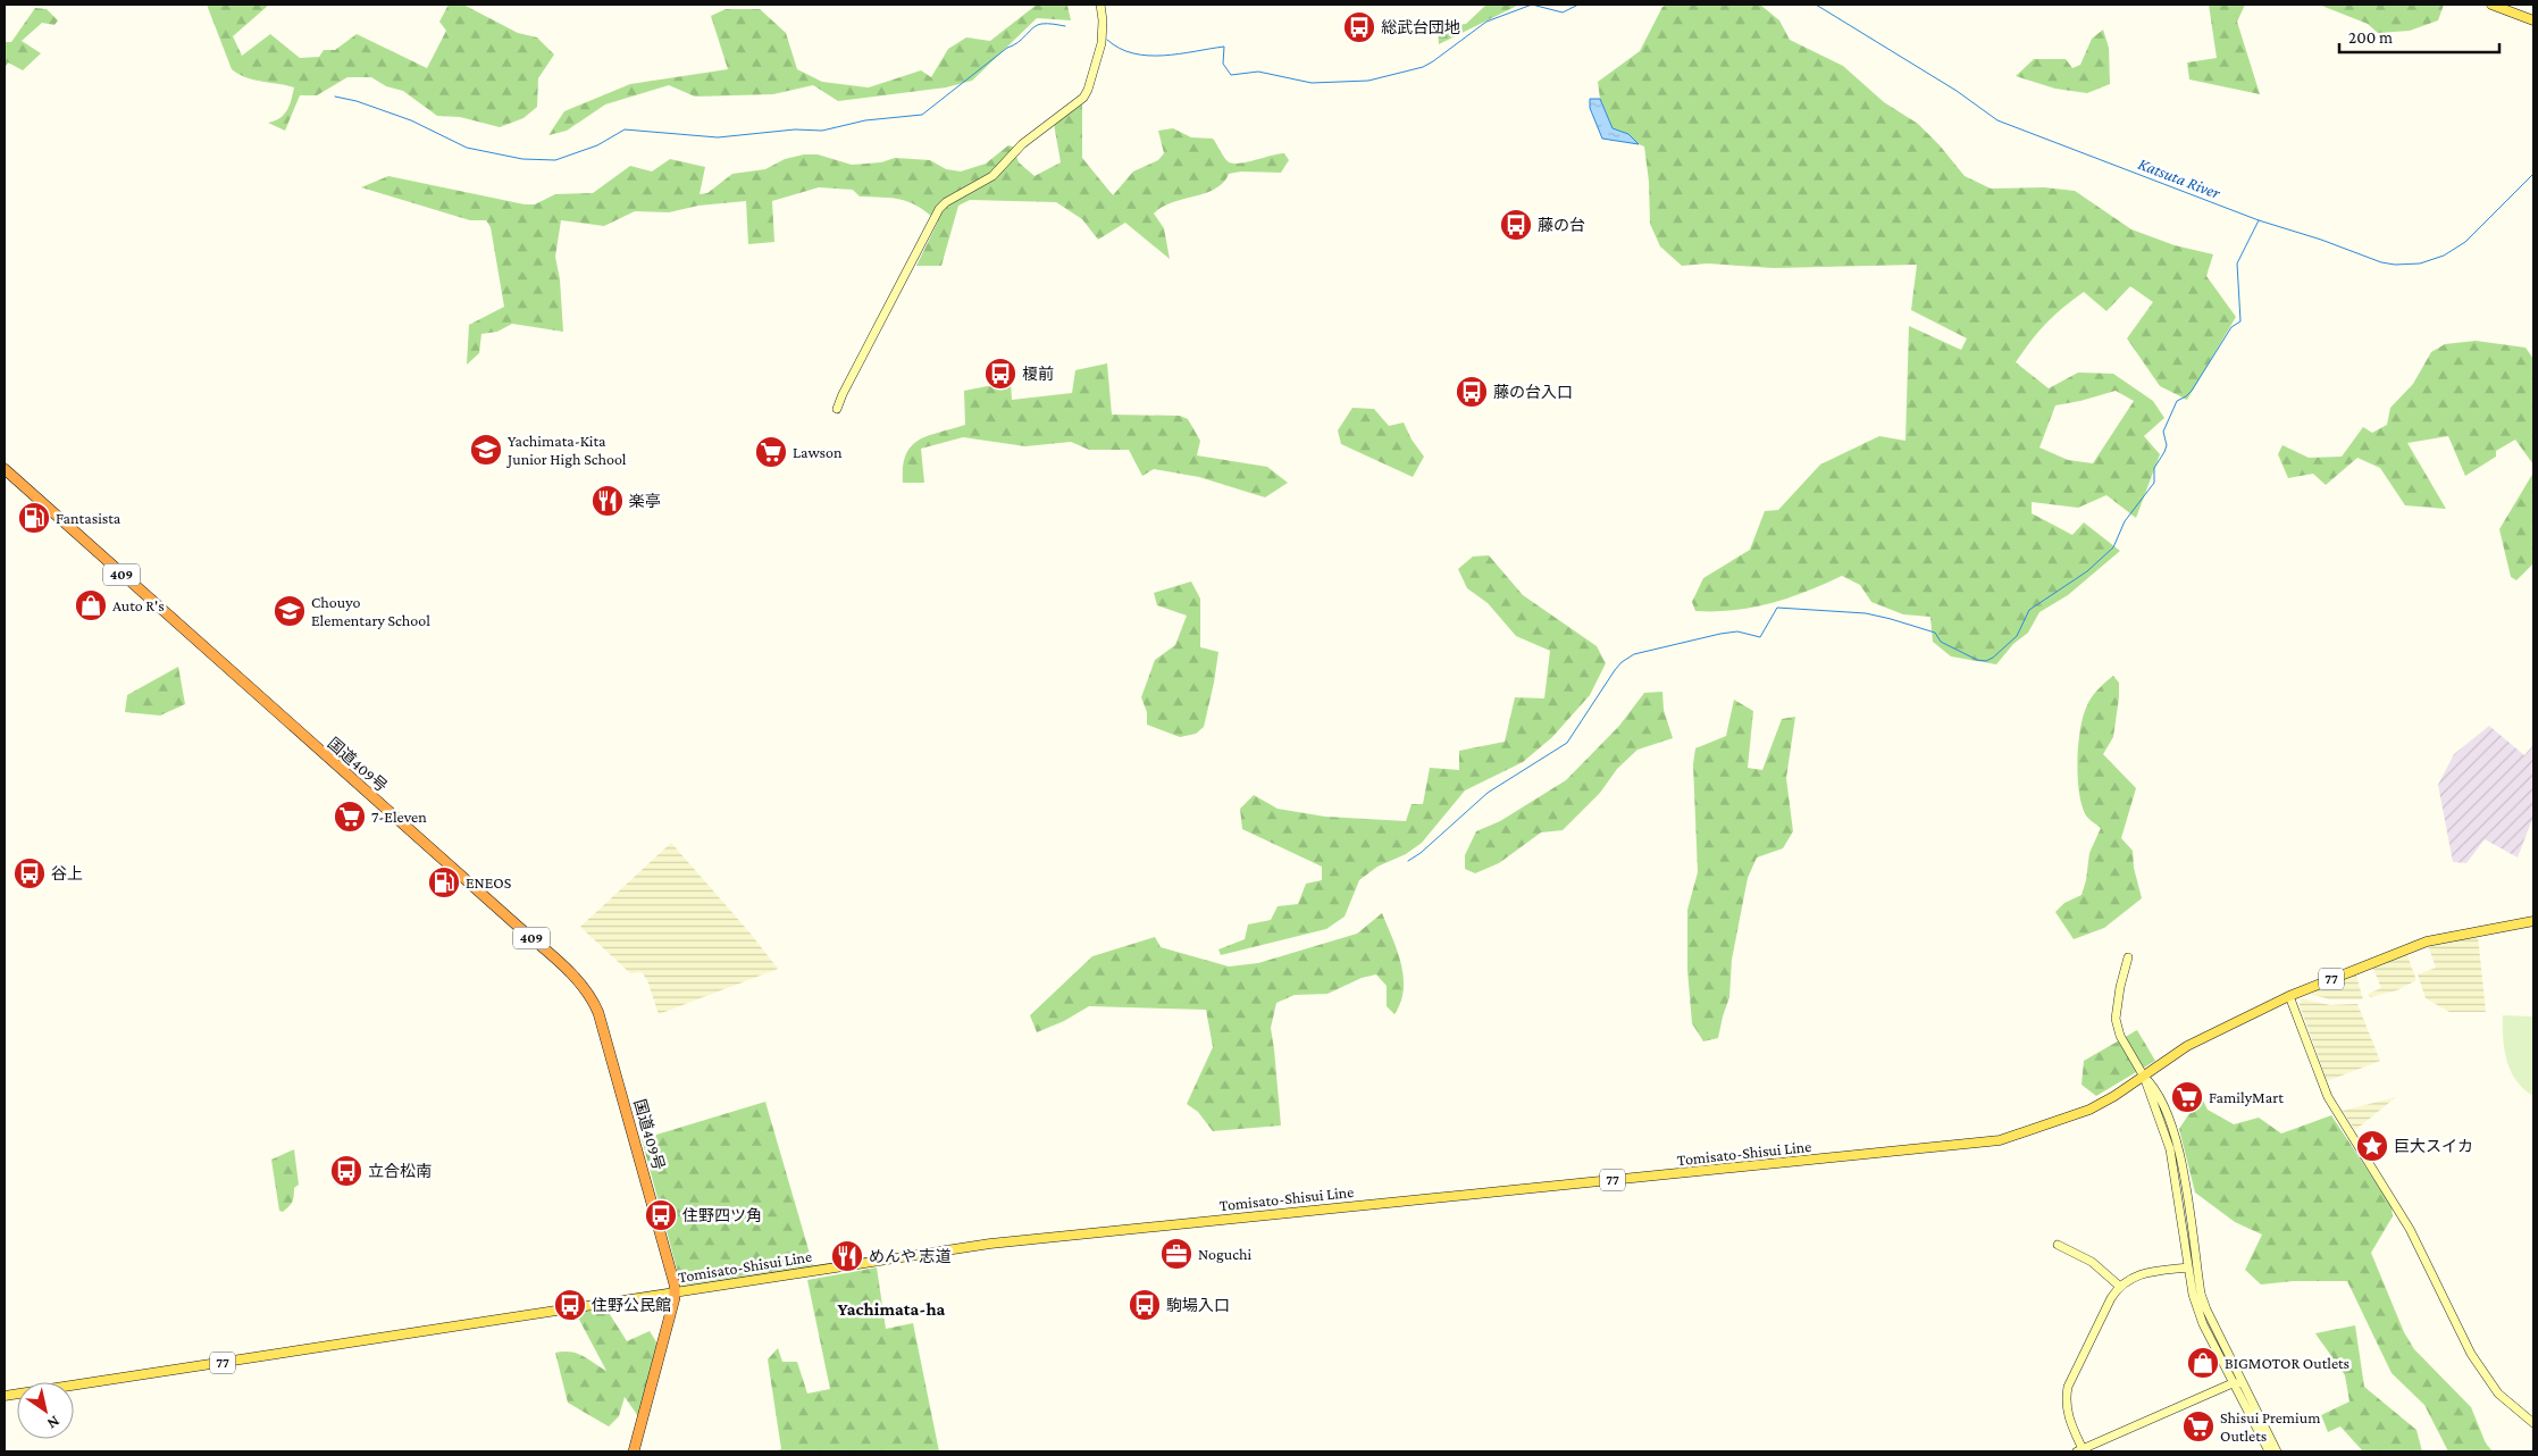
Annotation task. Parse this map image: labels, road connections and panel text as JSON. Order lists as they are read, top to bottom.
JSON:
{
  "streets": {
    "highway": ["409", "国道409号"],
    "main road": ["77", "Tomisato-Shisui Line"]
  },
  "crossings": [
    ["国道409号", "Tomisato-Shisui Line"]
  ],
  "districts": ["Yachimata-ha"],
  "water": ["Katsuta River"],
  "places": {
    "bus stop": [
      "総武台団地",
      "藤の台",
      "榎前",
      "藤の台入口",
      "谷上",
      "立合松南",
      "住野四ツ角",
      "住野公民館",
      "駒場入口"
    ],
    "school or university": ["Yachimata-Kita Junior High School", "Chouyo Elementary School"],
    "supermarket": [
      "Lawson",
      "7-Eleven",
      "FamilyMart",
      "Shisui Premium Outlets"
    ],
    "restaurant": ["楽亭", "めんや 志道"],
    "fuel station": ["Fantasista", "ENEOS"],
    "shop": ["Auto R's", "BIGMOTOR Outlets"],
    "place": ["巨大スイカ"],
    "office": ["Noguchi"]
  },
  "scale_bar": "200 m",
  "north": "bottom right"
}
